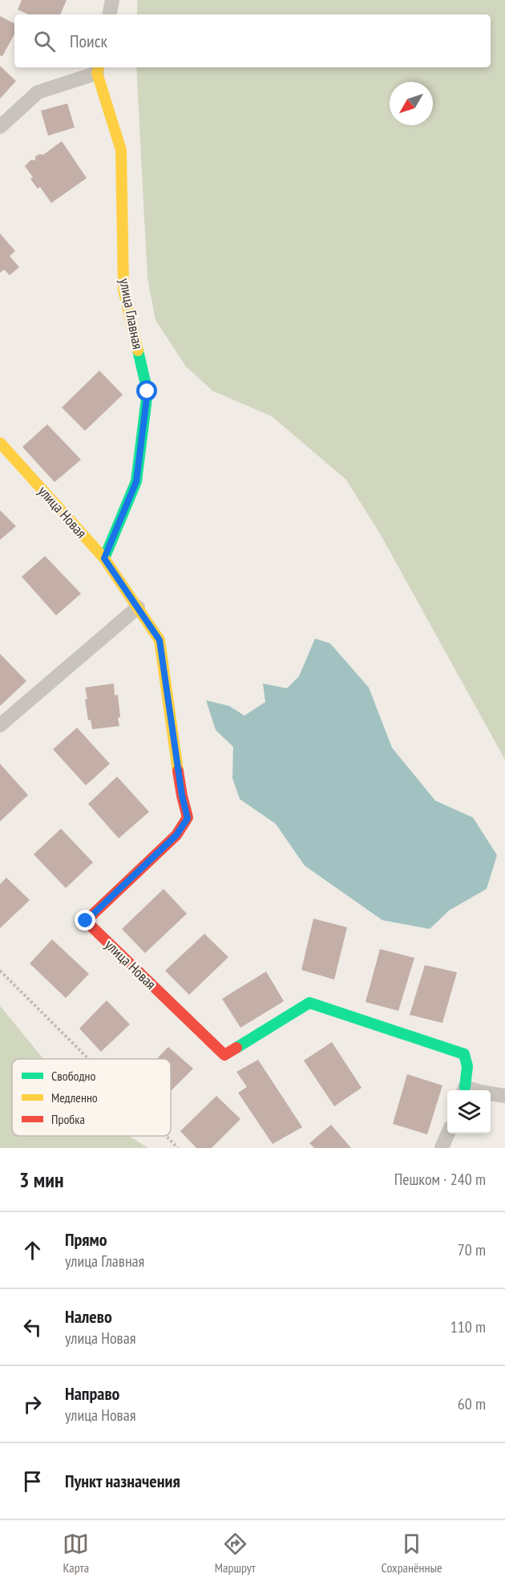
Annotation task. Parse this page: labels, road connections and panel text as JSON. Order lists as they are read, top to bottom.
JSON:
{
  "streets": {
    "street": ["улица Главная", "улица Новая"]
  },
  "crossings": [
    ["улица Главная", "улица Новая"]
  ],
  "legend": ["Свободно", "Медленно", "Пробка"],
  "north": "bottom left",
  "page": {
    "search": "Поиск",
    "heading": ["3 мин", "Пешком · 240 m"],
    "list": [
      ["Прямо", "улица Главная", "70 m"],
      ["Налево", "улица Новая", "110 m"],
      ["Направо", "улица Новая", "60 m"],
      "Пункт назначения"
    ],
    "nav": ["Карта", "Маршрут", "Сохранённые"]
  }
}
